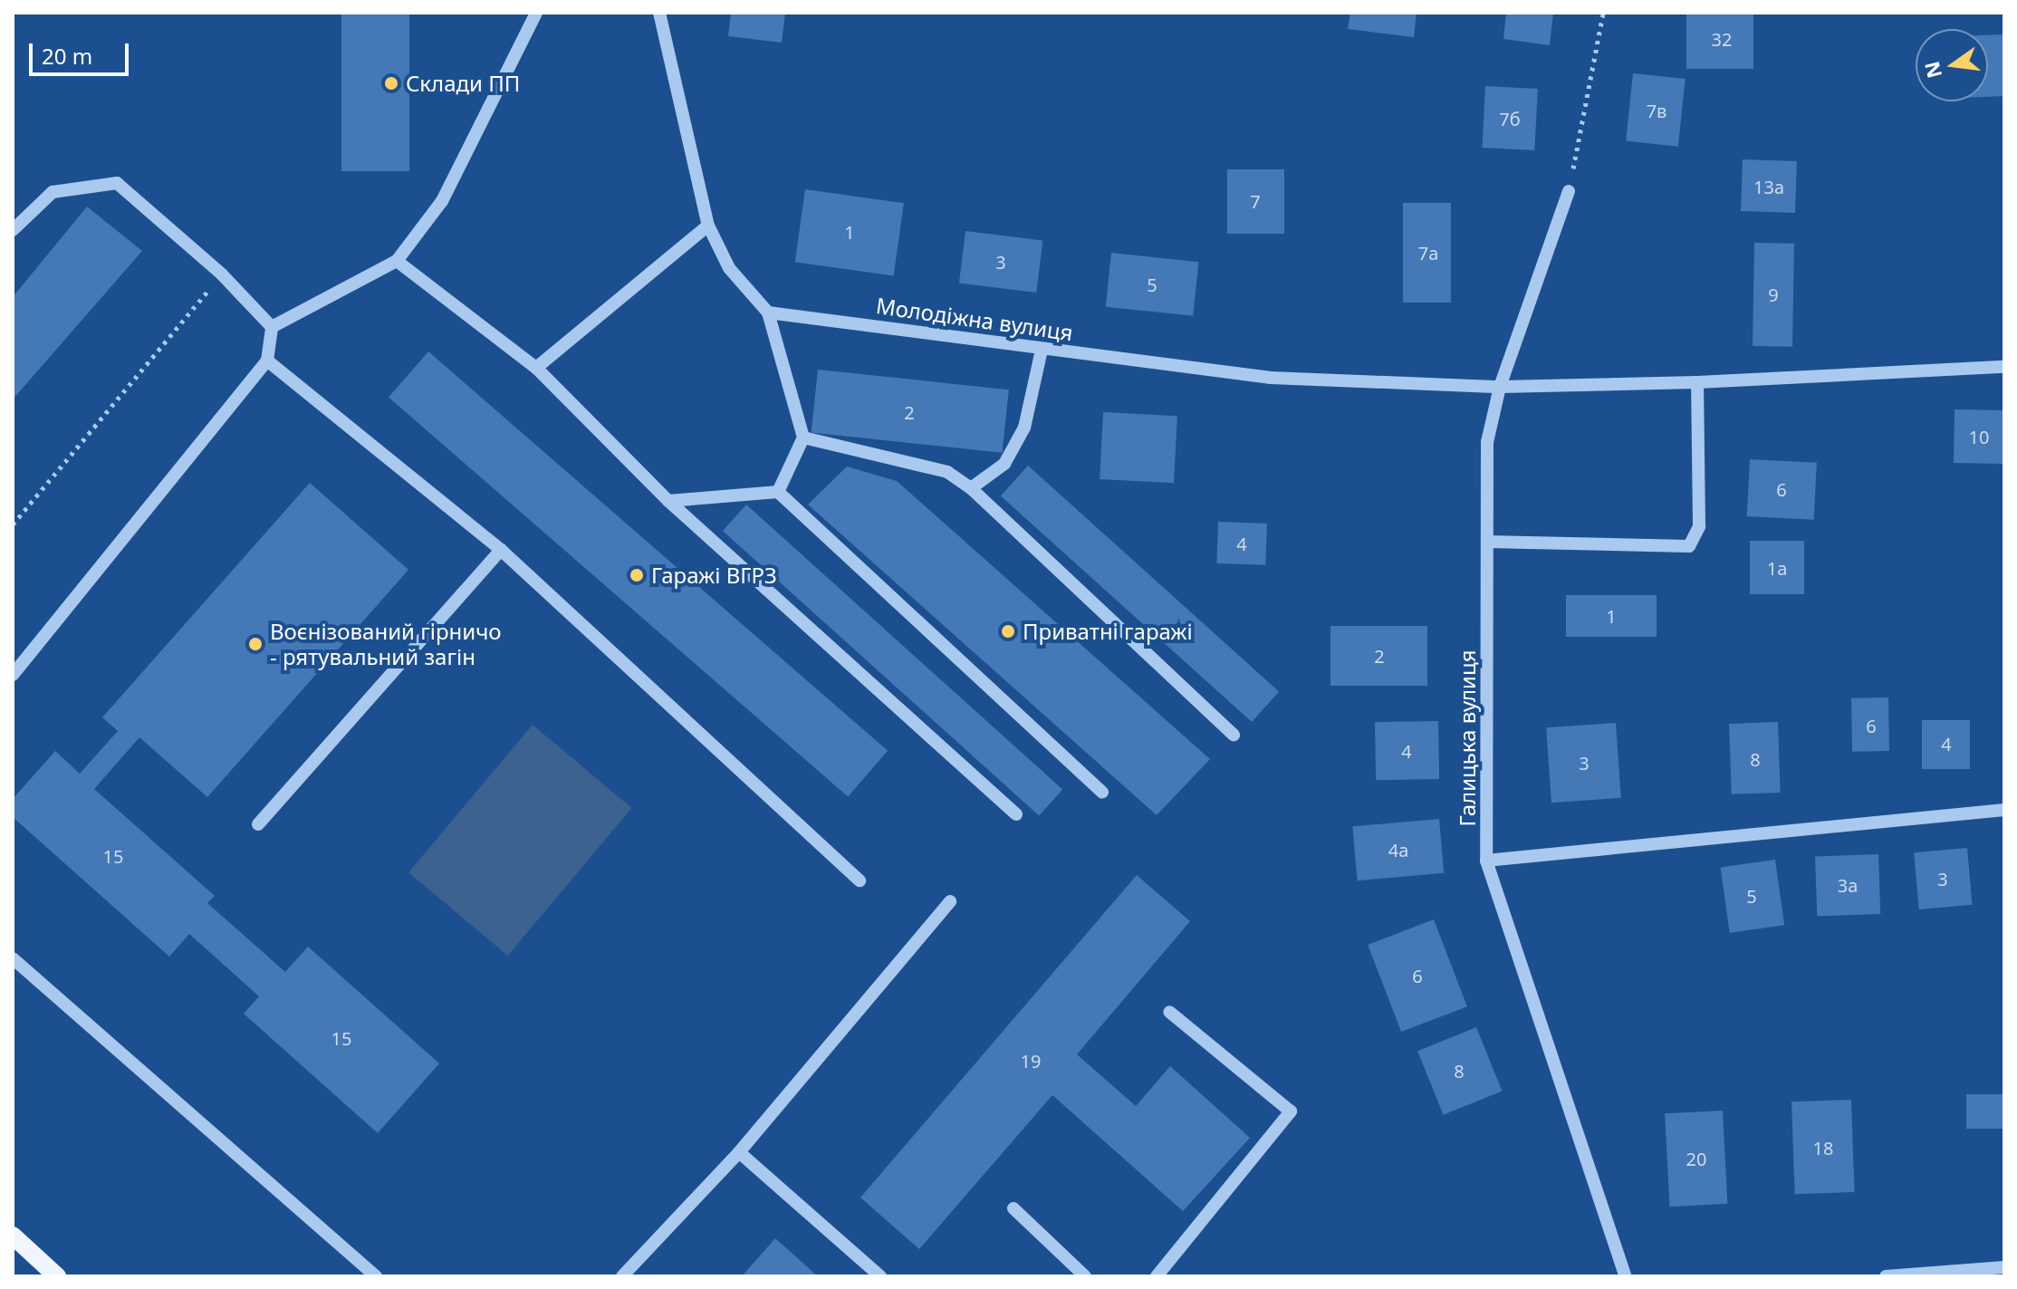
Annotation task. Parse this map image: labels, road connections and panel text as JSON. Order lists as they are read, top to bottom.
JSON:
{
  "streets": {
    "street": ["Молодіжна вулиця", "Галицька вулиця"]
  },
  "crossings": [
    ["Молодіжна вулиця", "Галицька вулиця"]
  ],
  "places": [
    "Склади ПП",
    "Гаражі ВГРЗ",
    "Приватні гаражі",
    "Воєнізований гірничо - рятувальний загін"
  ],
  "house_numbers": [
    "32",
    "7в",
    "7б",
    "13а",
    "7",
    "1",
    "7а",
    "3",
    "5",
    "9",
    "2",
    "10",
    "6",
    "4",
    "1а",
    "1",
    "2",
    "6",
    "4",
    "4",
    "8",
    "3",
    "4а",
    "15",
    "3",
    "3а",
    "5",
    "6",
    "15",
    "19",
    "8",
    "18",
    "20"
  ],
  "scale_bar": "20 m",
  "north": "left"
}
